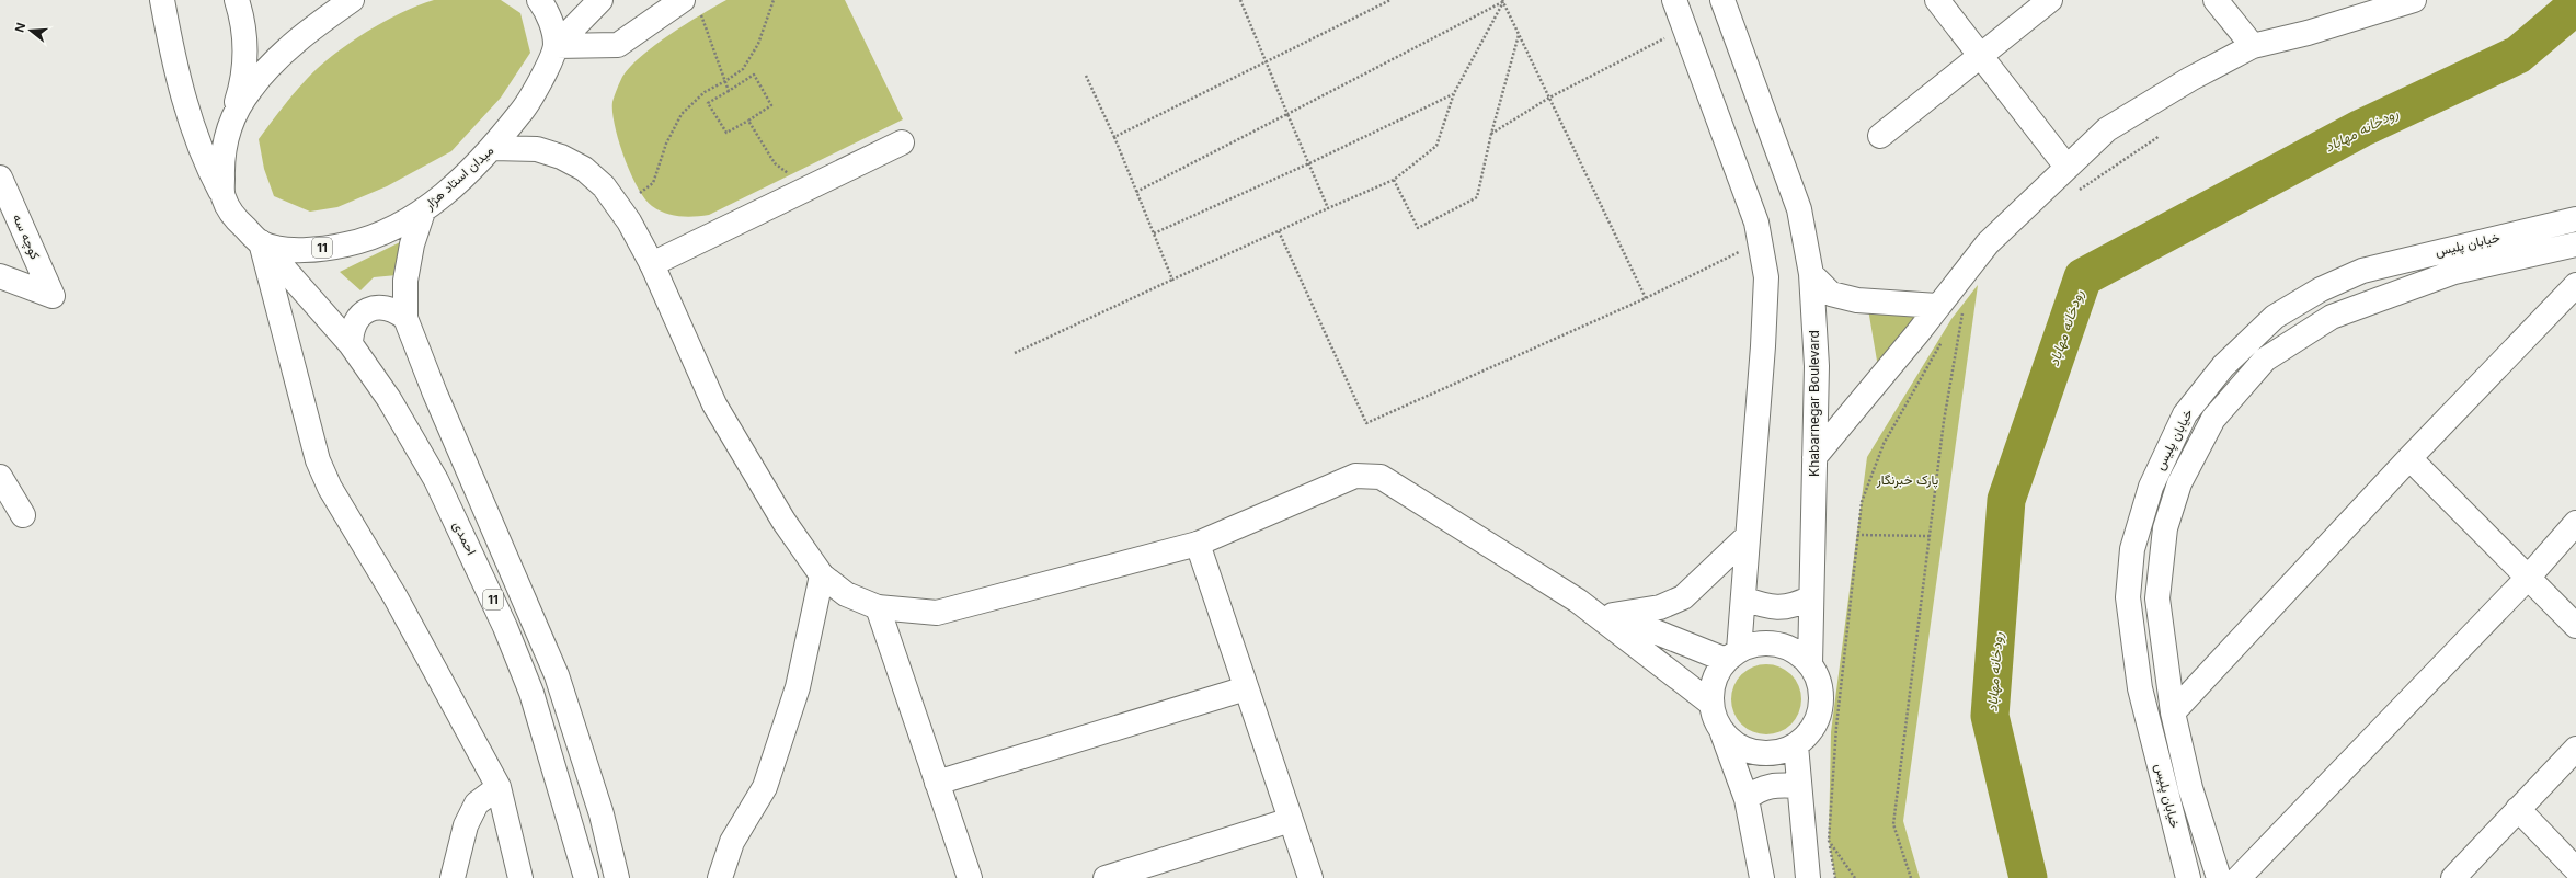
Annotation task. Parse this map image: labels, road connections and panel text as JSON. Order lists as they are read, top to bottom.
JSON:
{
  "streets": {
    "main road": [
      "میدان استاد هژار",
      "کوچه سه",
      "خیابان پلیس",
      "11",
      "Khabarnegar Boulevard",
      "احمدی"
    ]
  },
  "crossings": [
    ["میدان استاد هژار", "11"],
    ["میدان استاد هژار", "احمدی"],
    ["11", "احمدی"]
  ],
  "water": ["رودخانه مهاباد"],
  "parks": ["پارک خبرنگار"],
  "north": "left"
}
